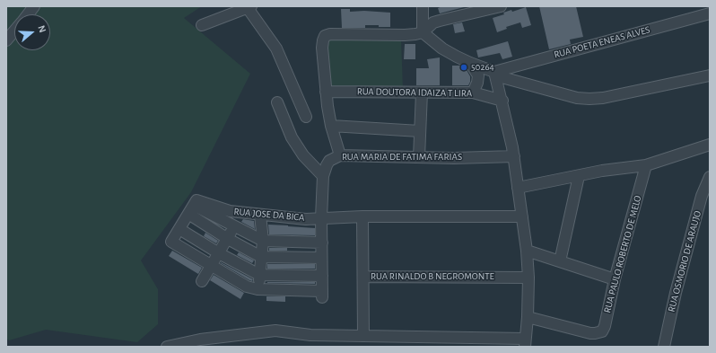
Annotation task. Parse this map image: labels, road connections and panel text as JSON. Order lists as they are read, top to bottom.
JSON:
{
  "streets": {
    "street": [
      "RUA POETA ENEAS ALVES",
      "RUA DOUTORA IDAIZA T LIRA",
      "RUA MARIA DE FATIMA FARIAS",
      "RUA JOSE DA BICA",
      "RUA PAULO ROBERTO DE MELO",
      "RUA OSMORIO DE ARAUJO",
      "RUA RINALDO B NEGROMONTE"
    ]
  },
  "crossings": [
    ["RUA MARIA DE FATIMA FARIAS", "RUA JOSE DA BICA"],
    ["RUA JOSE DA BICA", "RUA RINALDO B NEGROMONTE"]
  ],
  "places": ["50264"],
  "north": "right"
}
